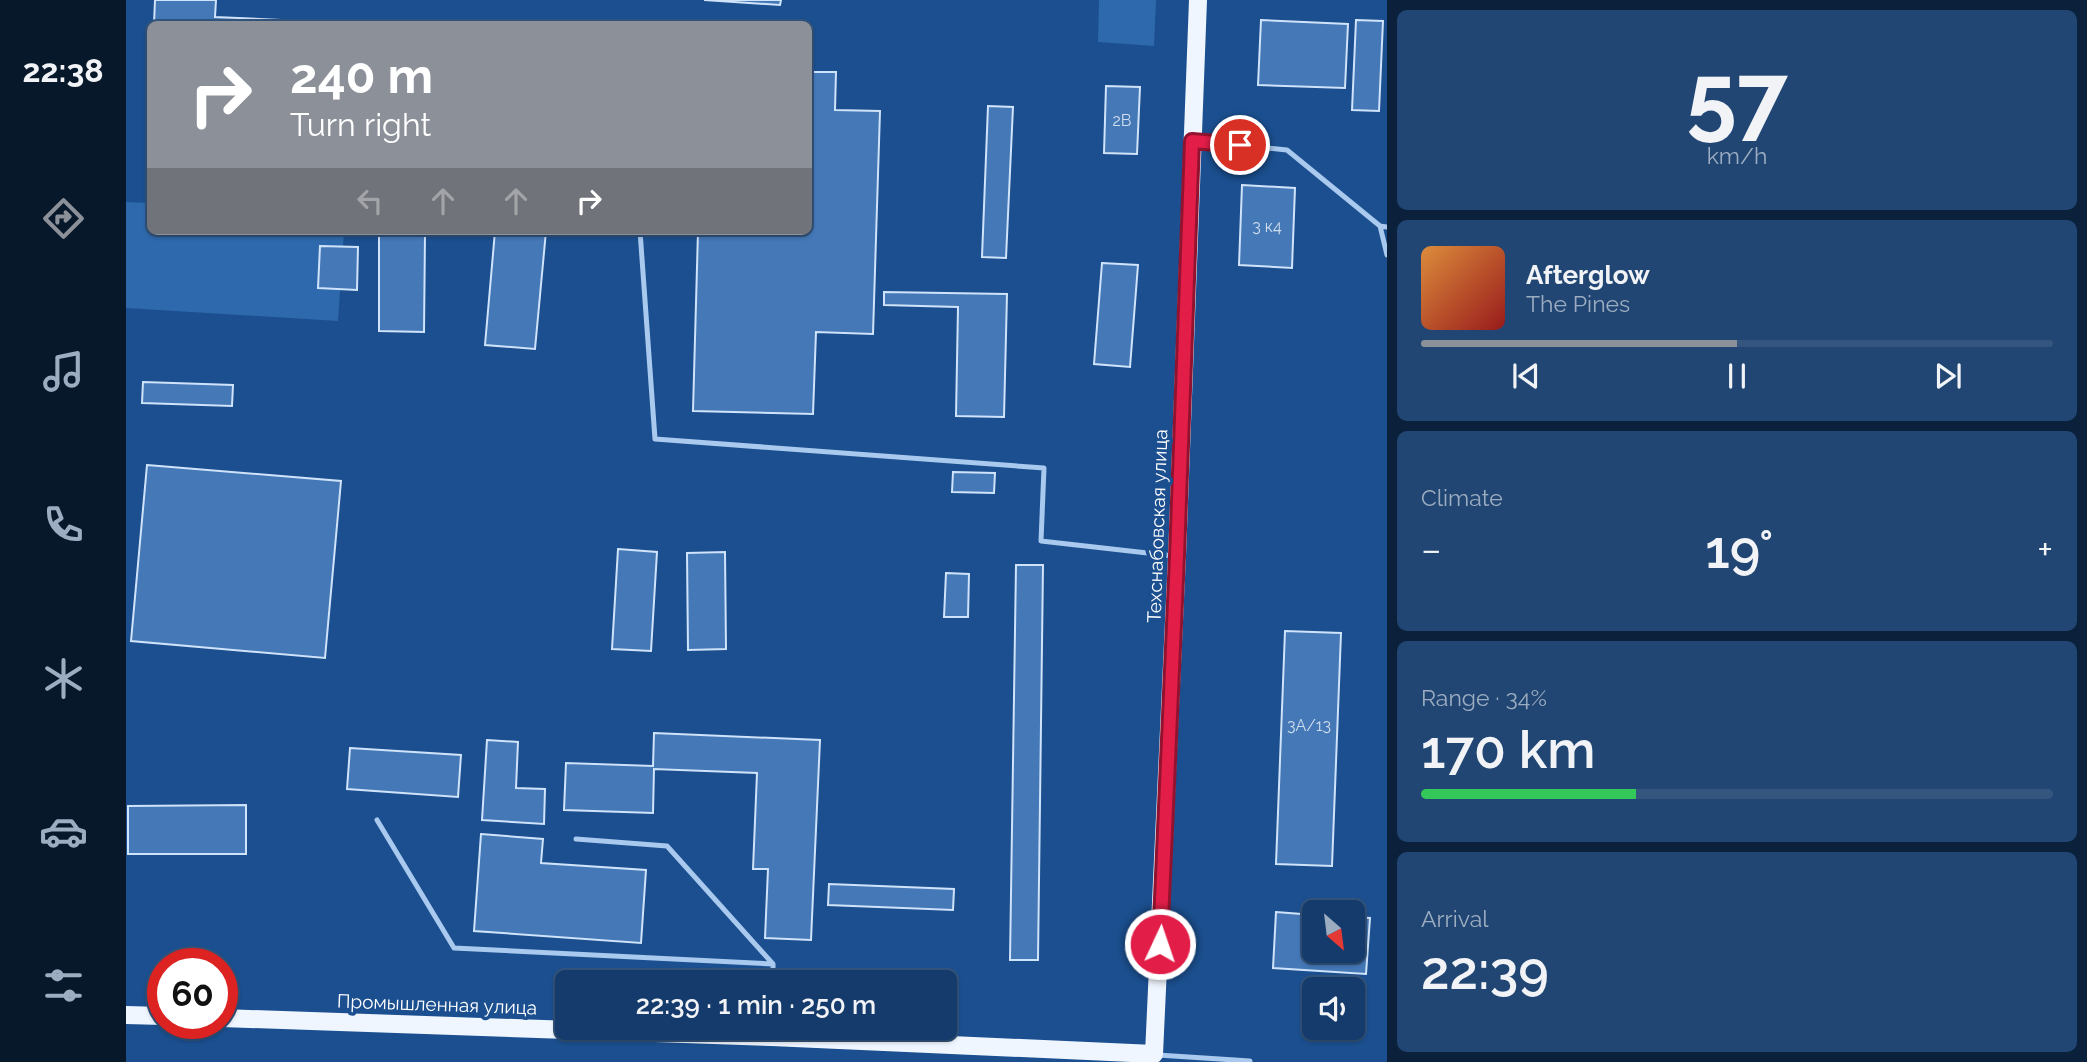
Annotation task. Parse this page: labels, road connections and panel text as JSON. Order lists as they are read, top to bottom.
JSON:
{
  "streets": {
    "main road": ["Техснабовская улица", "Промышленная улица"]
  },
  "crossings": [
    ["Техснабовская улица", "Промышленная улица"]
  ],
  "house_numbers": ["2В", "3 к4", "3А/13"],
  "north": "bottom right",
  "page": {
    "tabs": "22:38",
    "tile": [
      ["57", "km/h"],
      "Climate",
      ["Range · 34%", "170 km"],
      ["Arrival", "22:39"]
    ],
    "turn": ["240 m", "Turn right"],
    "song": ["Afterglow", "The Pines"],
    "heat": ["−", "19°", "+"],
    "limit": "60",
    "trip": "22:39 · 1 min · 250 m"
  }
}
